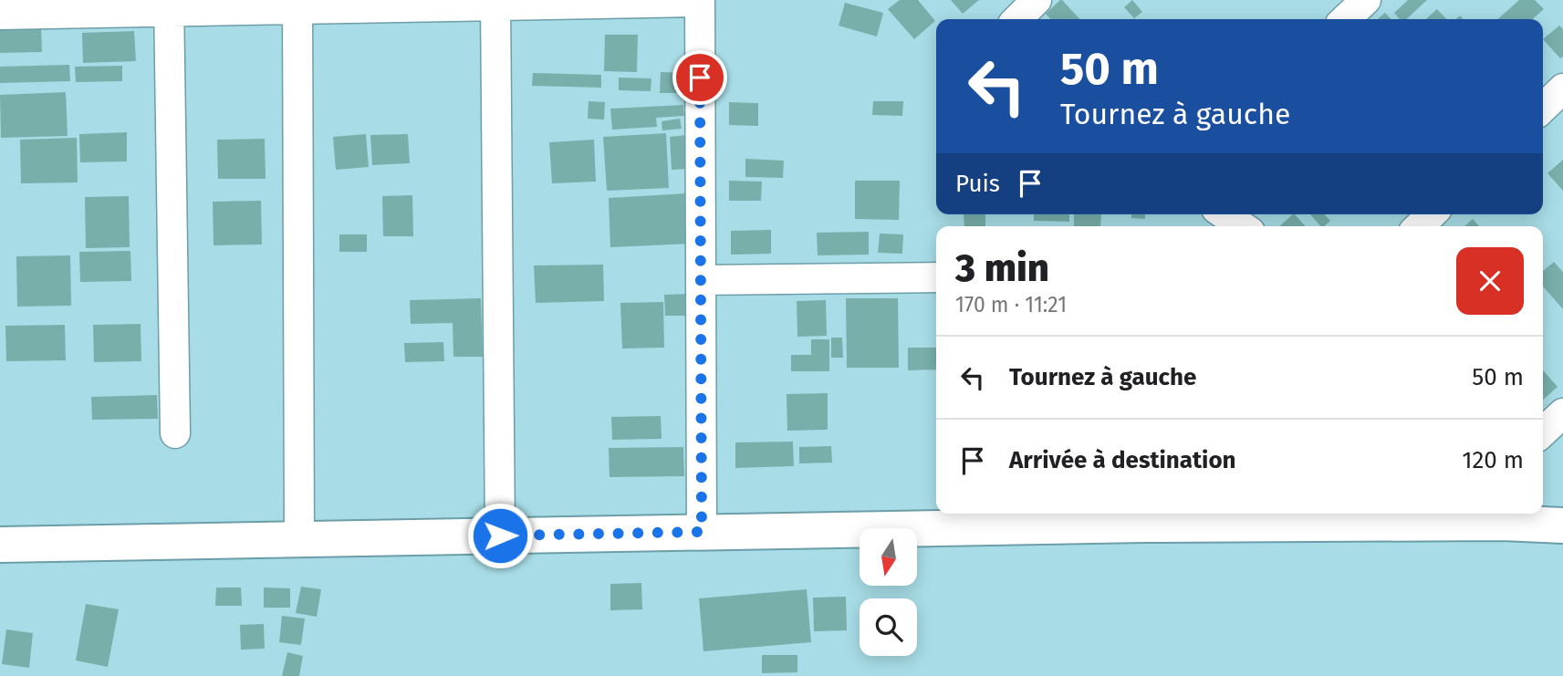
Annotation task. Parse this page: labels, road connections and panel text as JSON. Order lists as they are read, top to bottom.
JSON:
{
  "north": "bottom",
  "page": {
    "turn": ["50 m", "Tournez à gauche"],
    "then": "Puis",
    "heading": ["3 min", "170 m · 11:21"],
    "list": [
      {
        "name": "Tournez à gauche",
        "value": "50 m"
      },
      {
        "name": "Arrivée à destination",
        "value": "120 m"
      }
    ]
  }
}
